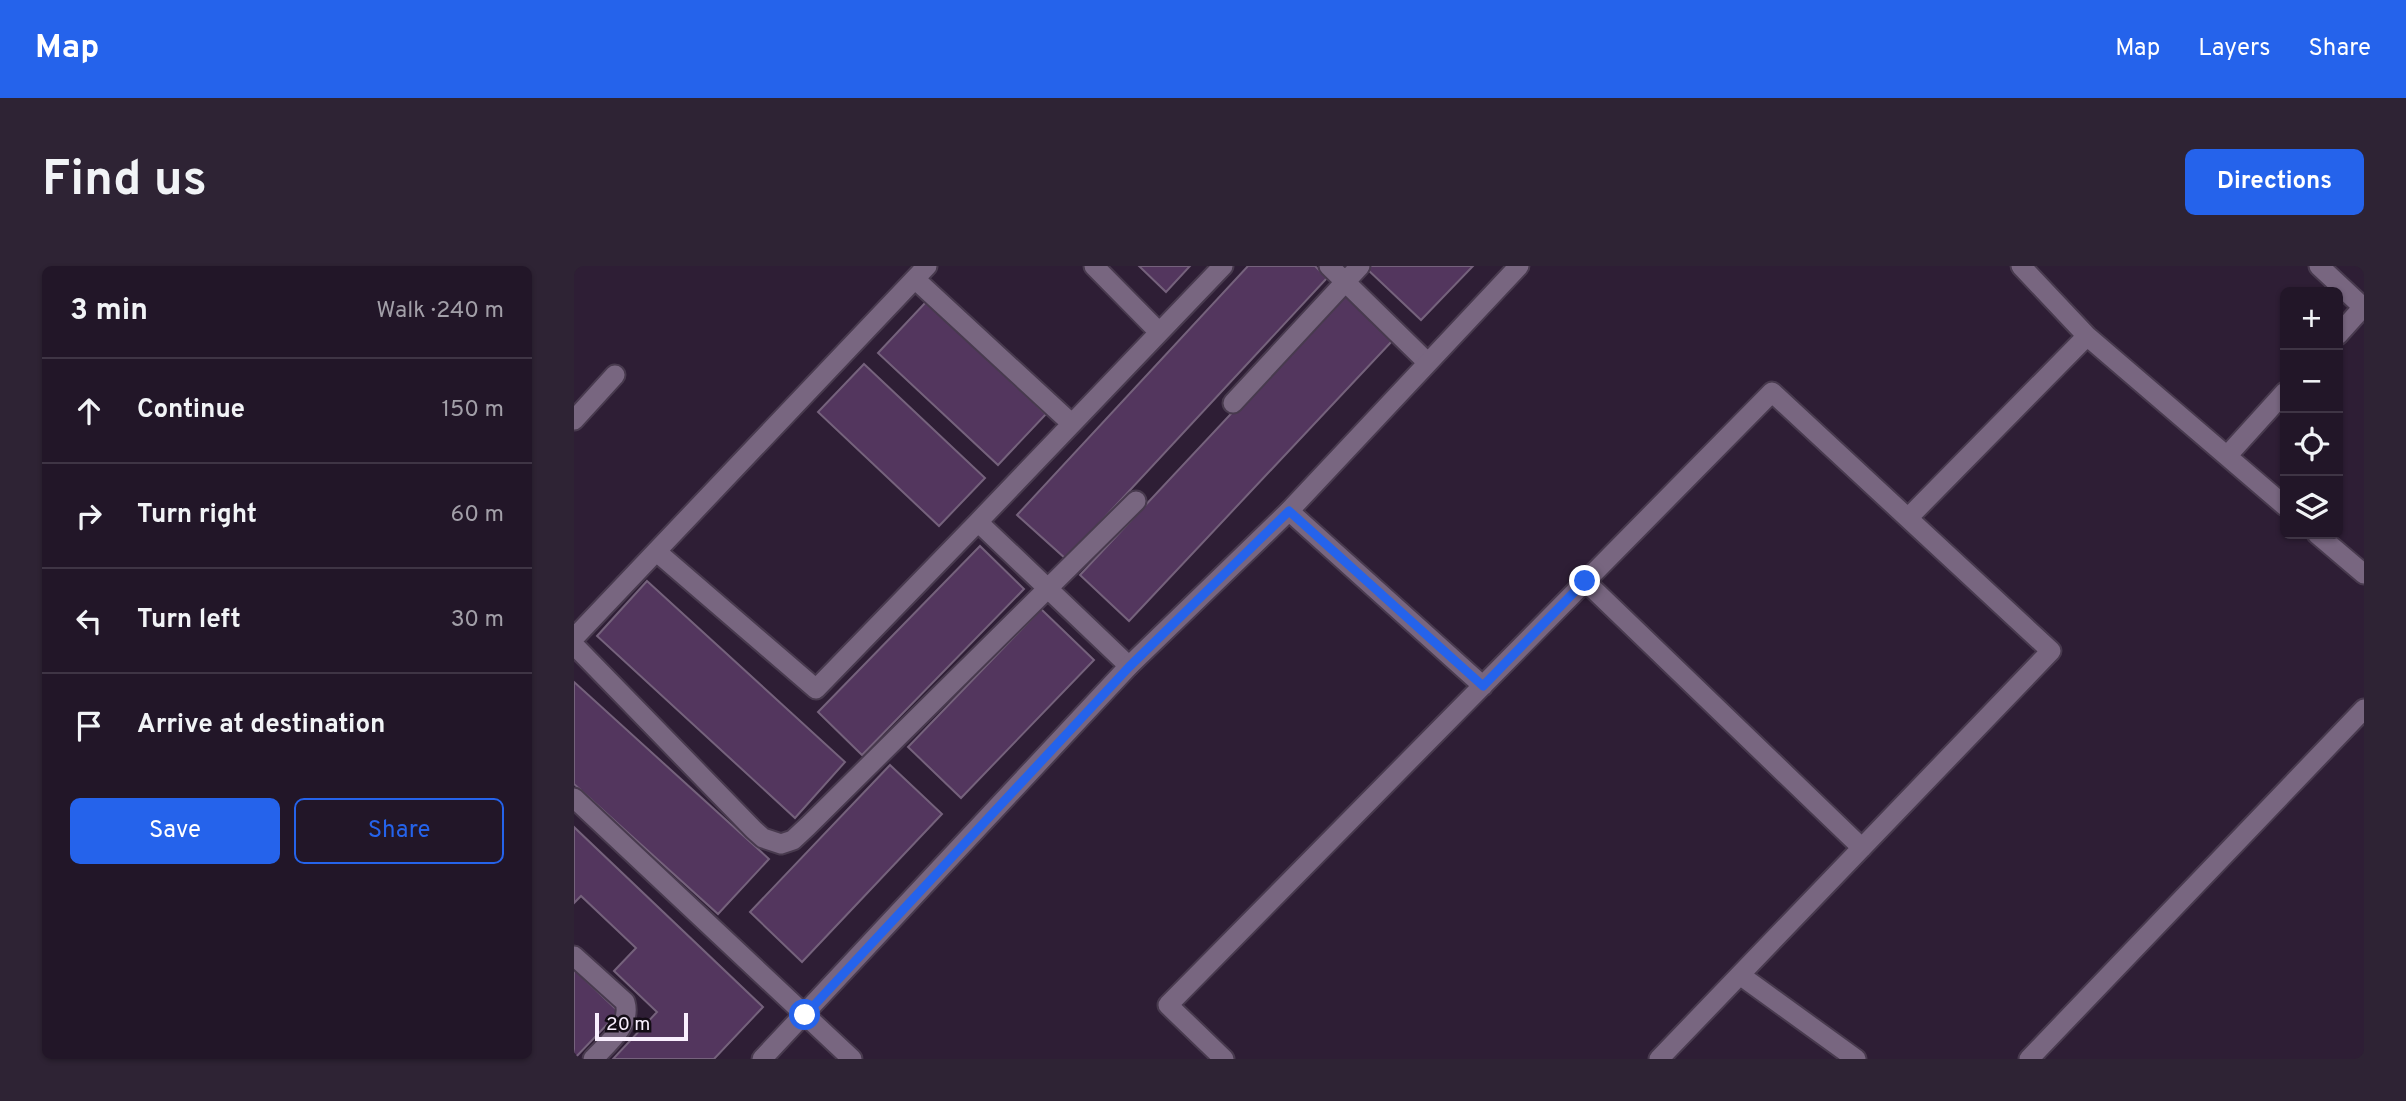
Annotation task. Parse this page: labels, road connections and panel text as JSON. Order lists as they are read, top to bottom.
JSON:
{
  "scale_bar": "20 m",
  "page": {
    "header": "Map",
    "nav": ["Map", "Layers", "Share"],
    "buttons": [
      "Directions",
      ["Save", "Share"]
    ],
    "title": "Find us",
    "heading": ["3 min", "Walk · 240 m"],
    "map_buttons": ["+", "−"],
    "list": [
      ["Continue", "150 m"],
      ["Turn right", "60 m"],
      ["Turn left", "30 m"],
      "Arrive at destination"
    ],
    "scale": "20 m"
  }
}
